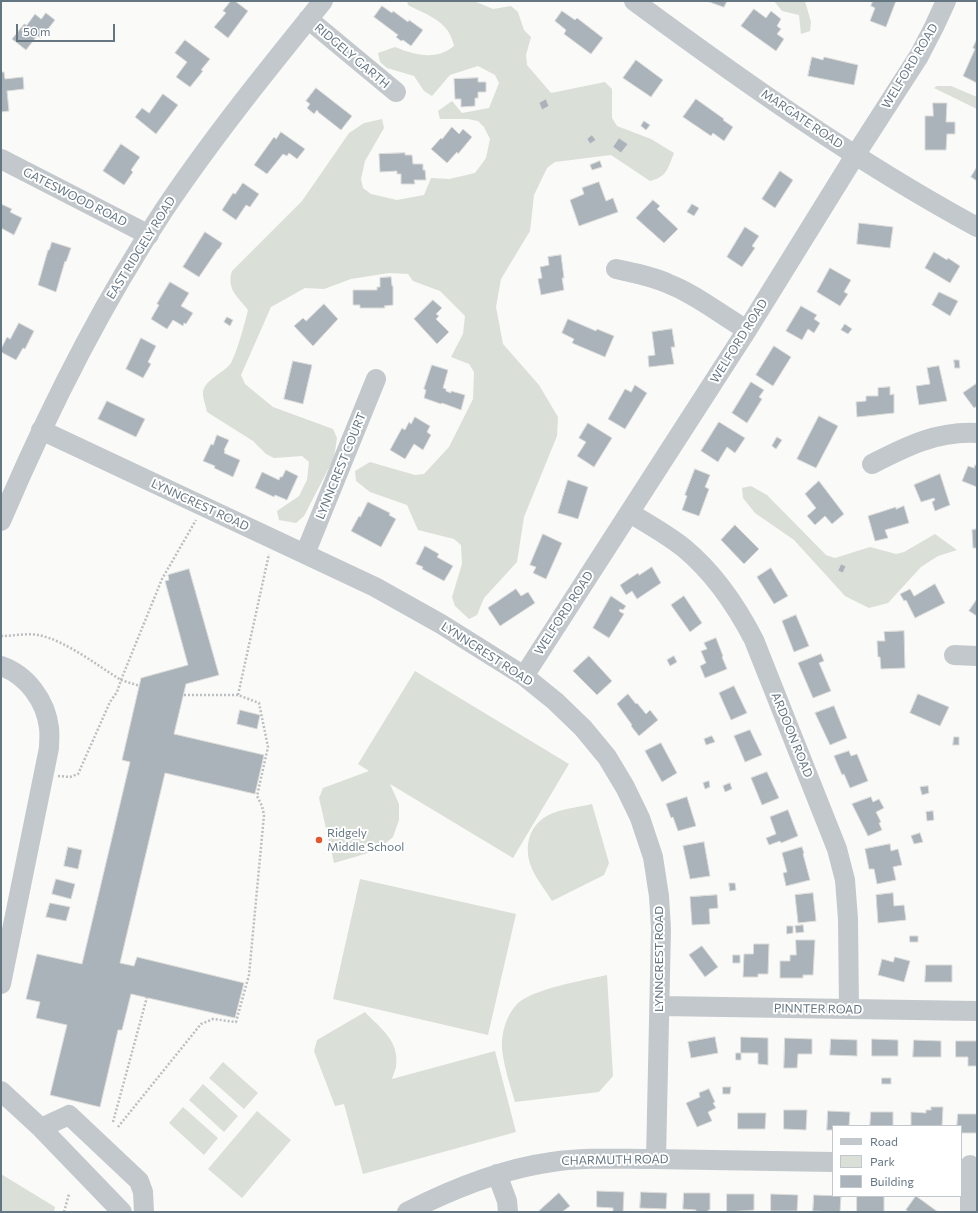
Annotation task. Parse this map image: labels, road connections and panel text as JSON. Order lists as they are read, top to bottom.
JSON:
{
  "streets": {
    "street": [
      "RIDGELY GARTH",
      "WELFORD ROAD",
      "MARGATE ROAD",
      "GATESWOOD ROAD",
      "EAST RIDGELY ROAD",
      "LYNNCREST COURT",
      "LYNNCREST ROAD",
      "ARDOON ROAD",
      "PINNTER ROAD",
      "CHARMUTH ROAD"
    ]
  },
  "crossings": [
    ["RIDGELY GARTH", "EAST RIDGELY ROAD"],
    ["WELFORD ROAD", "MARGATE ROAD"],
    ["WELFORD ROAD", "LYNNCREST ROAD"],
    ["WELFORD ROAD", "ARDOON ROAD"],
    ["GATESWOOD ROAD", "EAST RIDGELY ROAD"],
    ["EAST RIDGELY ROAD", "LYNNCREST ROAD"],
    ["LYNNCREST COURT", "LYNNCREST ROAD"],
    ["LYNNCREST ROAD", "PINNTER ROAD"],
    ["LYNNCREST ROAD", "CHARMUTH ROAD"],
    ["ARDOON ROAD", "PINNTER ROAD"]
  ],
  "places": ["Ridgely Middle School"],
  "legend": ["Road", "Park", "Building"],
  "scale_bar": "50 m"
}
